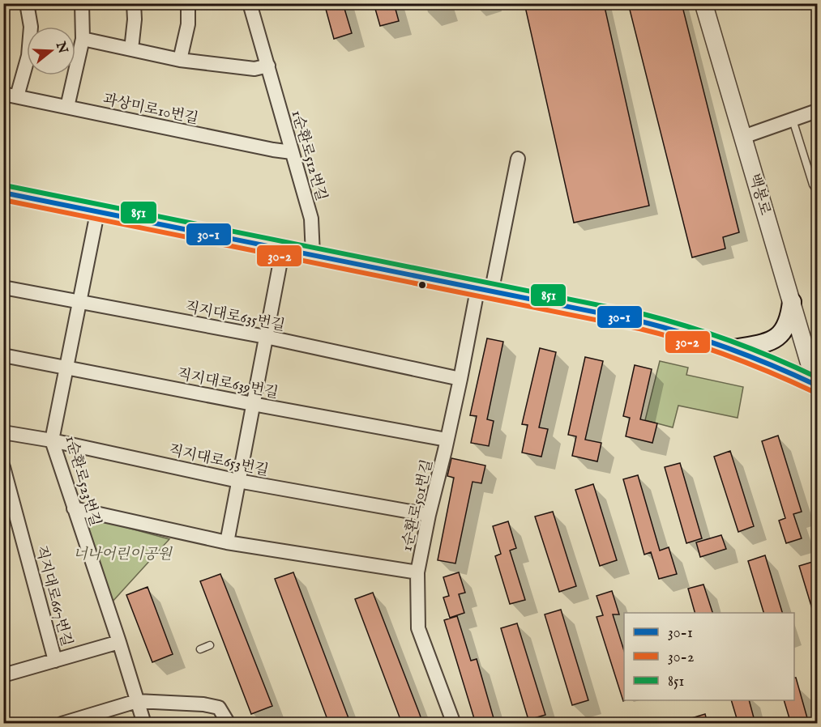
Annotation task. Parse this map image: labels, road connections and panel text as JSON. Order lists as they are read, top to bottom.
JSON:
{
  "streets": {
    "street": [
      "과상미로10번길",
      "1순환로512번길",
      "백봉로",
      "직지대로635번길",
      "직지대로639번길",
      "직지대로653번길",
      "1순환로523번길",
      "1순환로501번길",
      "직지대로667번길"
    ]
  },
  "crossings": [
    ["과상미로10번길", "1순환로512번길"],
    ["직지대로635번길", "1순환로523번길"],
    ["직지대로635번길", "1순환로501번길"],
    ["직지대로639번길", "1순환로523번길"],
    ["직지대로639번길", "1순환로501번길"],
    ["직지대로653번길", "1순환로523번길"],
    ["직지대로653번길", "1순환로501번길"],
    ["1순환로523번길", "직지대로667번길"]
  ],
  "parks": ["너나어린이공원"],
  "lines": ["transit line 851", "transit line 30-1", "transit line 30-2"],
  "legend": ["30-1", "30-2", "851"],
  "north": "right"
}
